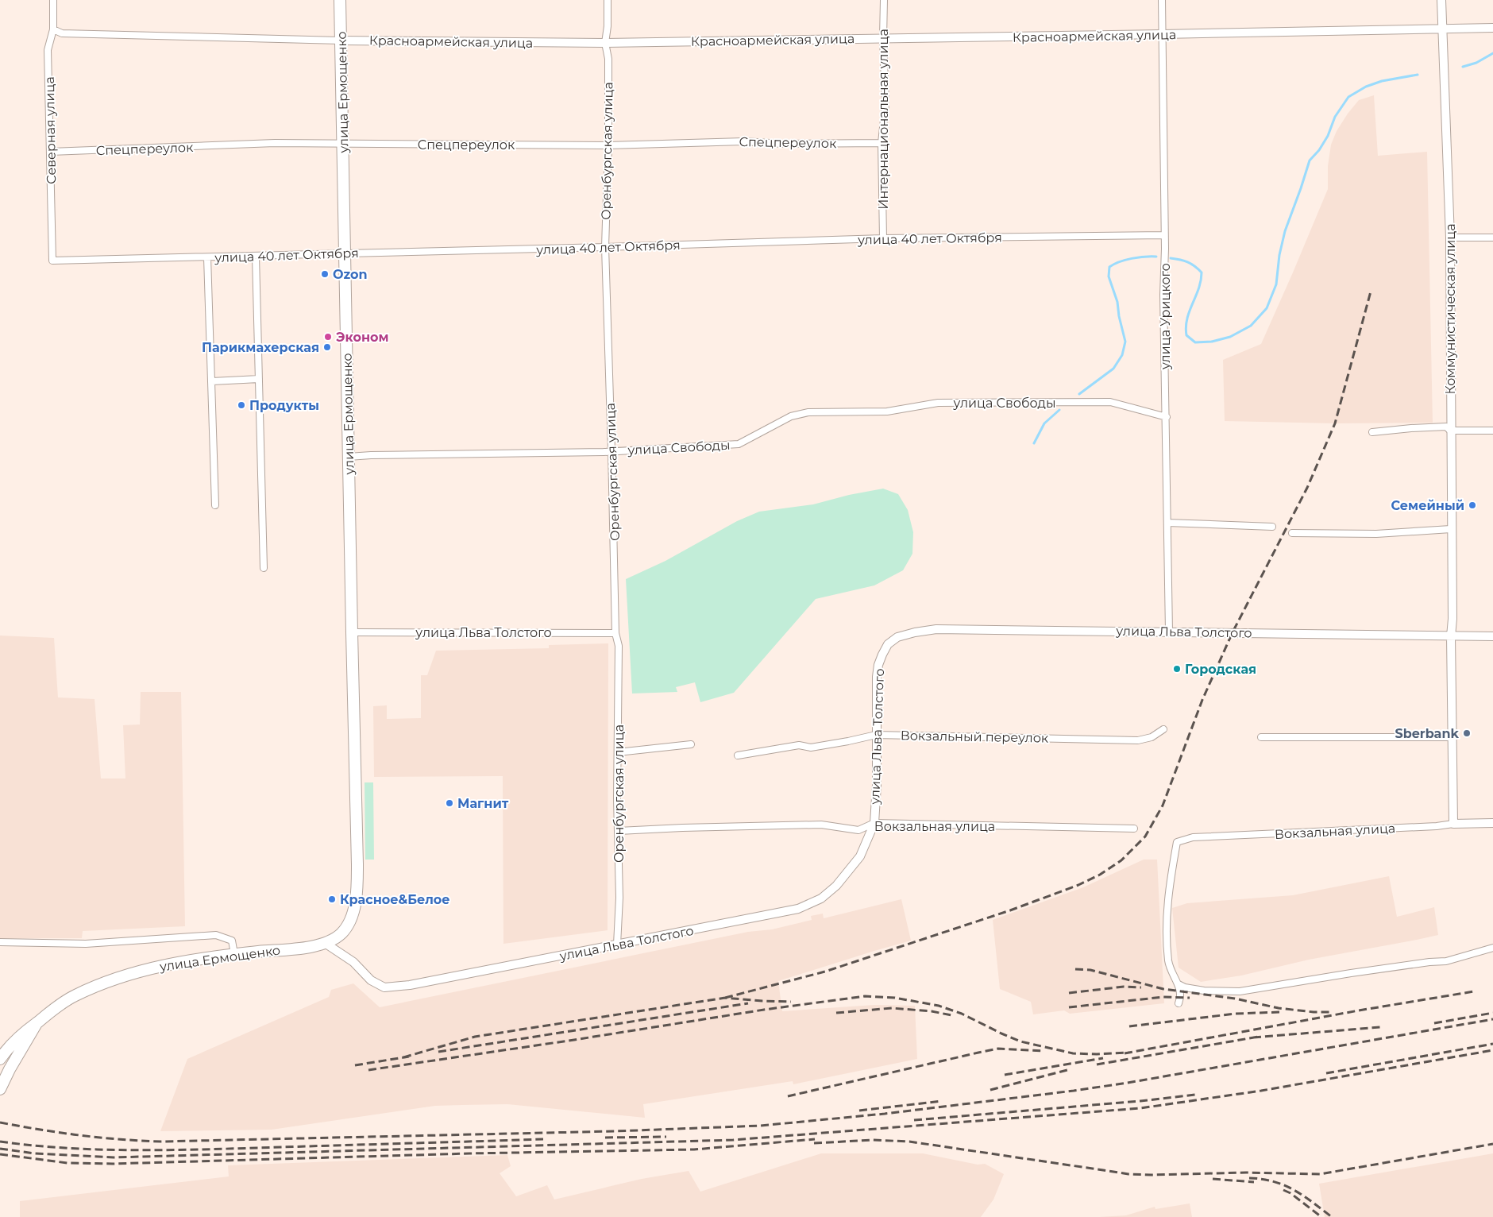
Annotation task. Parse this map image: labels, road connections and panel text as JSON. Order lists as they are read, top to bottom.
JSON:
{
  "streets": {
    "highway": ["улица Ермощенко"],
    "street": [
      "Красноармейская улица",
      "Интернациональная улица",
      "Северная улица",
      "Спецпереулок",
      "Оренбургская улица",
      "улица 40 лет Октября",
      "Коммунистическая улица",
      "улица Урицкого",
      "улица Свободы",
      "улица Льва Толстого",
      "Вокзальный переулок",
      "Вокзальная улица"
    ]
  },
  "crossings": [
    ["Красноармейская улица", "улица Ермощенко"],
    ["Красноармейская улица", "Интернациональная улица"],
    ["Красноармейская улица", "Северная улица"],
    ["Красноармейская улица", "Оренбургская улица"],
    ["Красноармейская улица", "Коммунистическая улица"],
    ["Красноармейская улица", "улица Урицкого"],
    ["улица Ермощенко", "Спецпереулок"],
    ["улица Ермощенко", "улица 40 лет Октября"],
    ["улица Ермощенко", "улица Свободы"],
    ["улица Ермощенко", "улица Льва Толстого"],
    ["Интернациональная улица", "Спецпереулок"],
    ["Интернациональная улица", "улица 40 лет Октября"],
    ["Северная улица", "Спецпереулок"],
    ["Северная улица", "улица 40 лет Октября"],
    ["Спецпереулок", "Оренбургская улица"],
    ["Оренбургская улица", "улица 40 лет Октября"],
    ["Оренбургская улица", "улица Свободы"],
    ["Оренбургская улица", "улица Льва Толстого"],
    ["Оренбургская улица", "Вокзальная улица"],
    ["улица 40 лет Октября", "улица Урицкого"],
    ["Коммунистическая улица", "улица Льва Толстого"],
    ["улица Урицкого", "улица Свободы"],
    ["улица Урицкого", "улица Льва Толстого"],
    ["улица Льва Толстого", "Вокзальный переулок"],
    ["улица Льва Толстого", "Вокзальная улица"]
  ],
  "places": [
    "Ozon",
    "Эконом",
    "Парикмахерская",
    "Продукты",
    "Семейный",
    "Городская",
    "Sberbank",
    "Магнит",
    "Красное&Белое"
  ]
}
